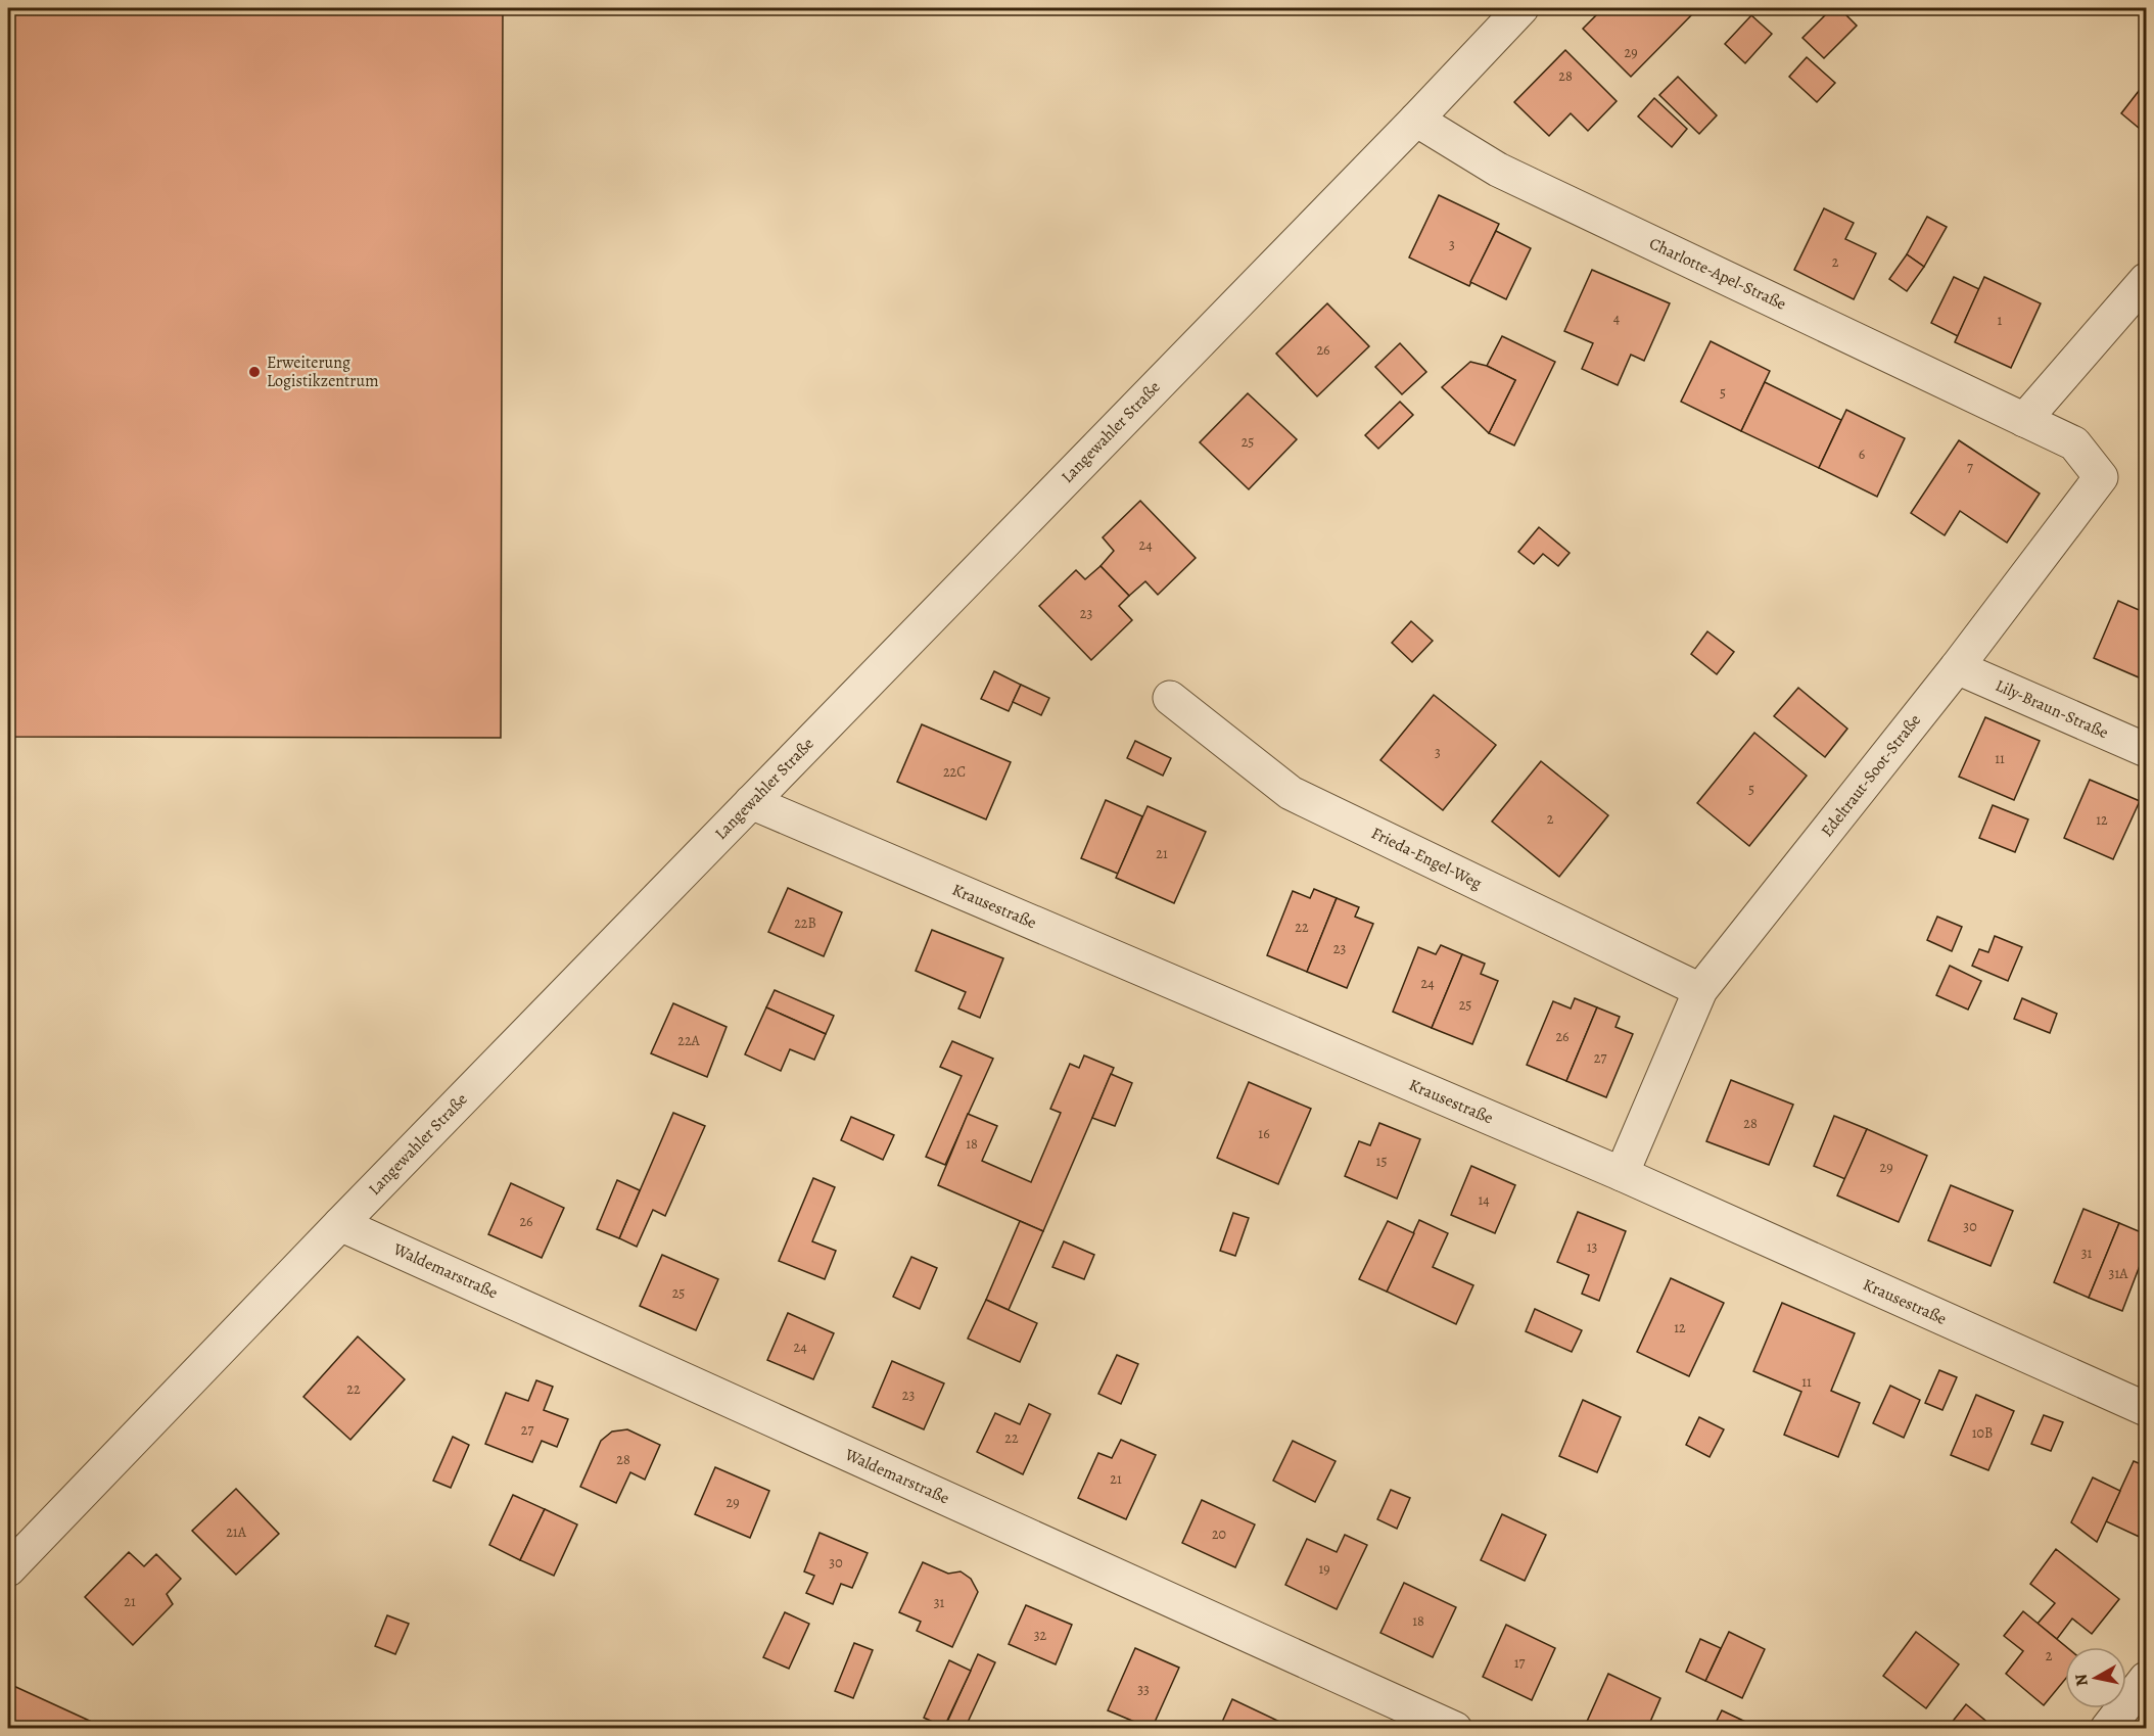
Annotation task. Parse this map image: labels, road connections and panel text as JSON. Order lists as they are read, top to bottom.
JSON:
{
  "streets": {
    "street": [
      "Charlotte-Apel-Straße",
      "Langewahler Straße",
      "Lily-Braun-Straße",
      "Edeltraut-Soot-Straße",
      "Frieda-Engel-Weg",
      "Krausestraße",
      "Waldemarstraße"
    ]
  },
  "crossings": [
    ["Charlotte-Apel-Straße", "Langewahler Straße"],
    ["Charlotte-Apel-Straße", "Edeltraut-Soot-Straße"],
    ["Langewahler Straße", "Krausestraße"],
    ["Langewahler Straße", "Waldemarstraße"],
    ["Lily-Braun-Straße", "Edeltraut-Soot-Straße"],
    ["Edeltraut-Soot-Straße", "Frieda-Engel-Weg"],
    ["Edeltraut-Soot-Straße", "Krausestraße"]
  ],
  "places": ["Erweiterung Logistikzentrum"],
  "house_numbers": [
    "29",
    "28",
    "3",
    "2",
    "4",
    "1",
    "26",
    "5",
    "25",
    "6",
    "7",
    "24",
    "23",
    "3",
    "11",
    "22C",
    "5",
    "2",
    "12",
    "21",
    "22B",
    "22",
    "23",
    "24",
    "25",
    "26",
    "22A",
    "27",
    "28",
    "16",
    "18",
    "15",
    "29",
    "14",
    "26",
    "30",
    "13",
    "31",
    "31A",
    "25",
    "12",
    "24",
    "11",
    "22",
    "23",
    "27",
    "10B",
    "22",
    "28",
    "21",
    "29",
    "21A",
    "20",
    "30",
    "19",
    "21",
    "31",
    "18",
    "32",
    "2",
    "17",
    "33"
  ],
  "north": "left"
}
